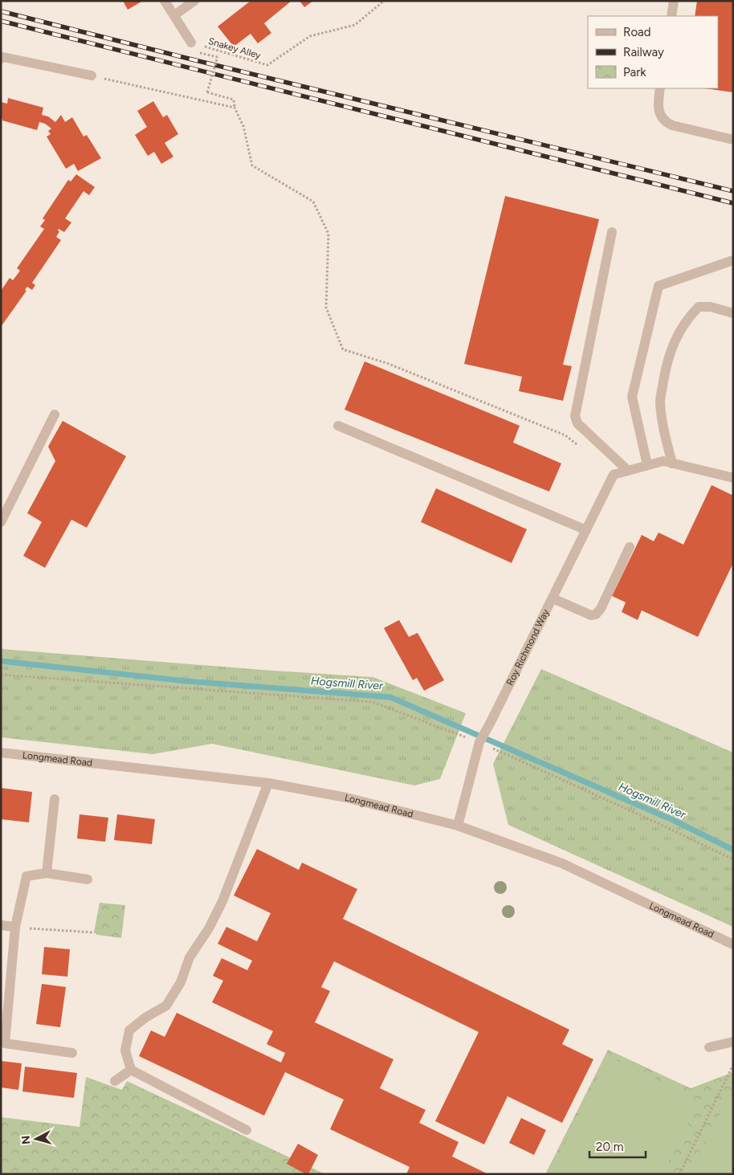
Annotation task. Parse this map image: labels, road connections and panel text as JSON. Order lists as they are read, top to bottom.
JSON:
{
  "streets": {
    "street": ["Roy Richmond Way", "Longmead Road"],
    "path": ["Snakey Alley"]
  },
  "crossings": [
    ["Roy Richmond Way", "Longmead Road"]
  ],
  "water": ["Hogsmill River"],
  "legend": ["Road", "Railway", "Park"],
  "scale_bar": "20 m",
  "north": "left"
}
